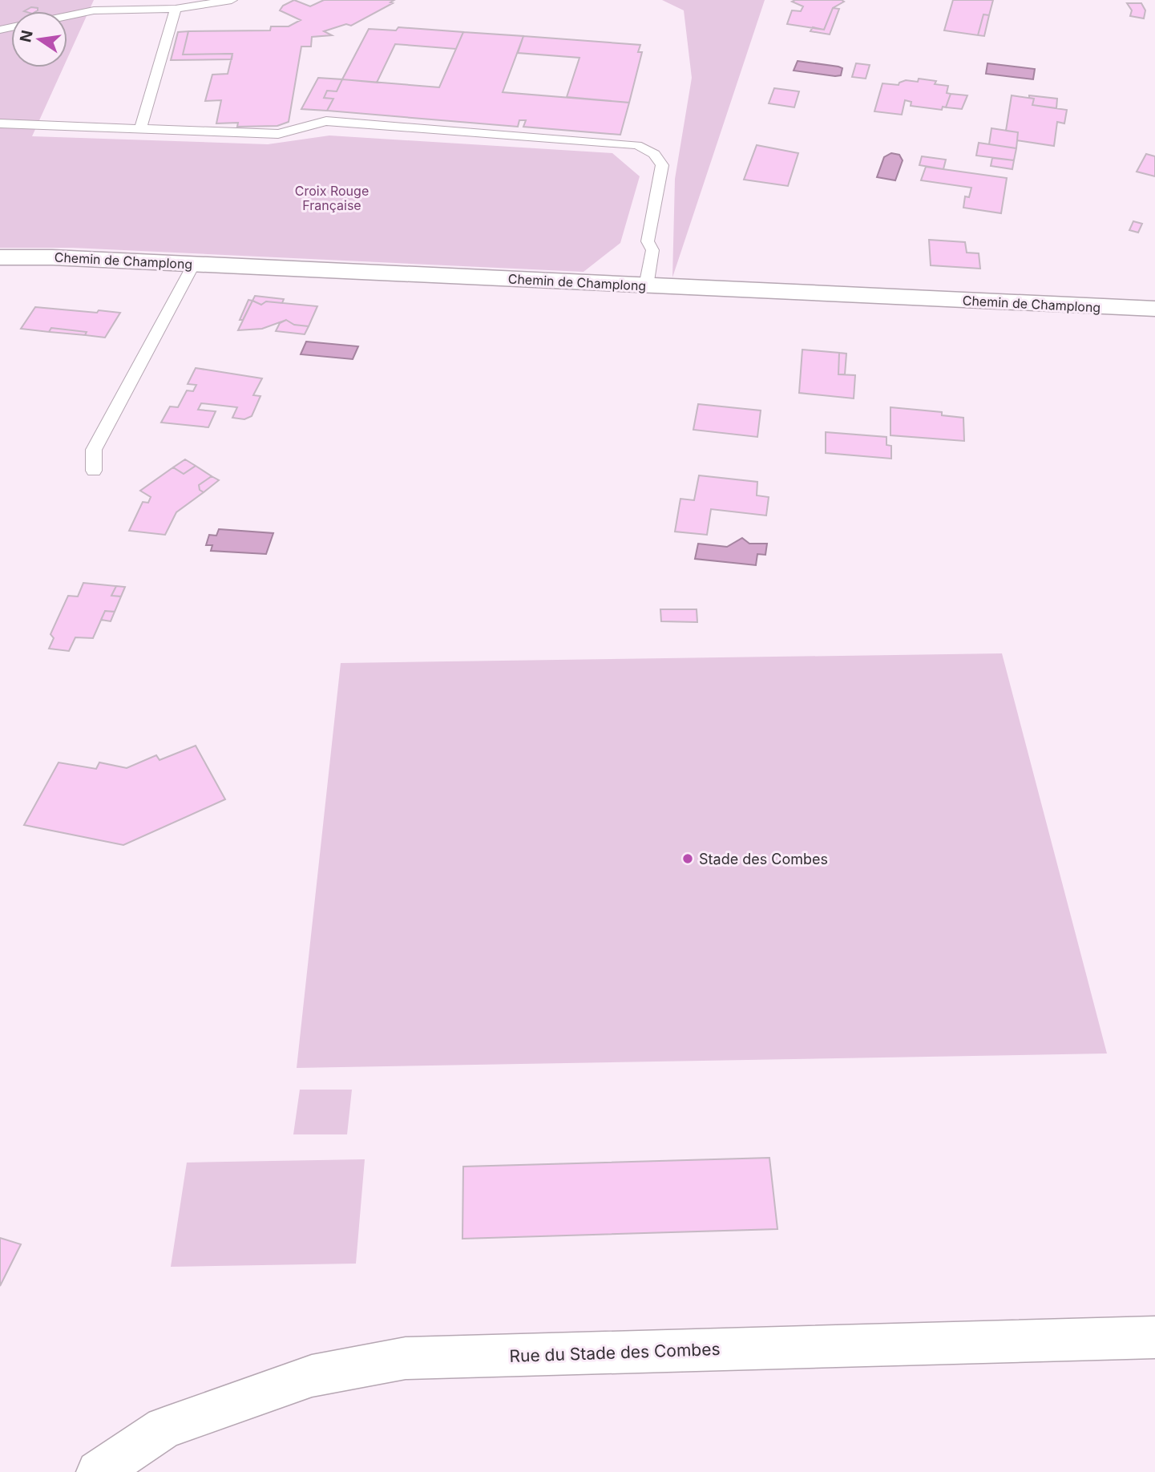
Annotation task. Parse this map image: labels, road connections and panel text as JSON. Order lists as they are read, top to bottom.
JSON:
{
  "streets": {
    "street": ["Chemin de Champlong", "Rue du Stade des Combes"]
  },
  "parks": ["Croix Rouge Française"],
  "places": ["Stade des Combes"],
  "north": "left"
}
